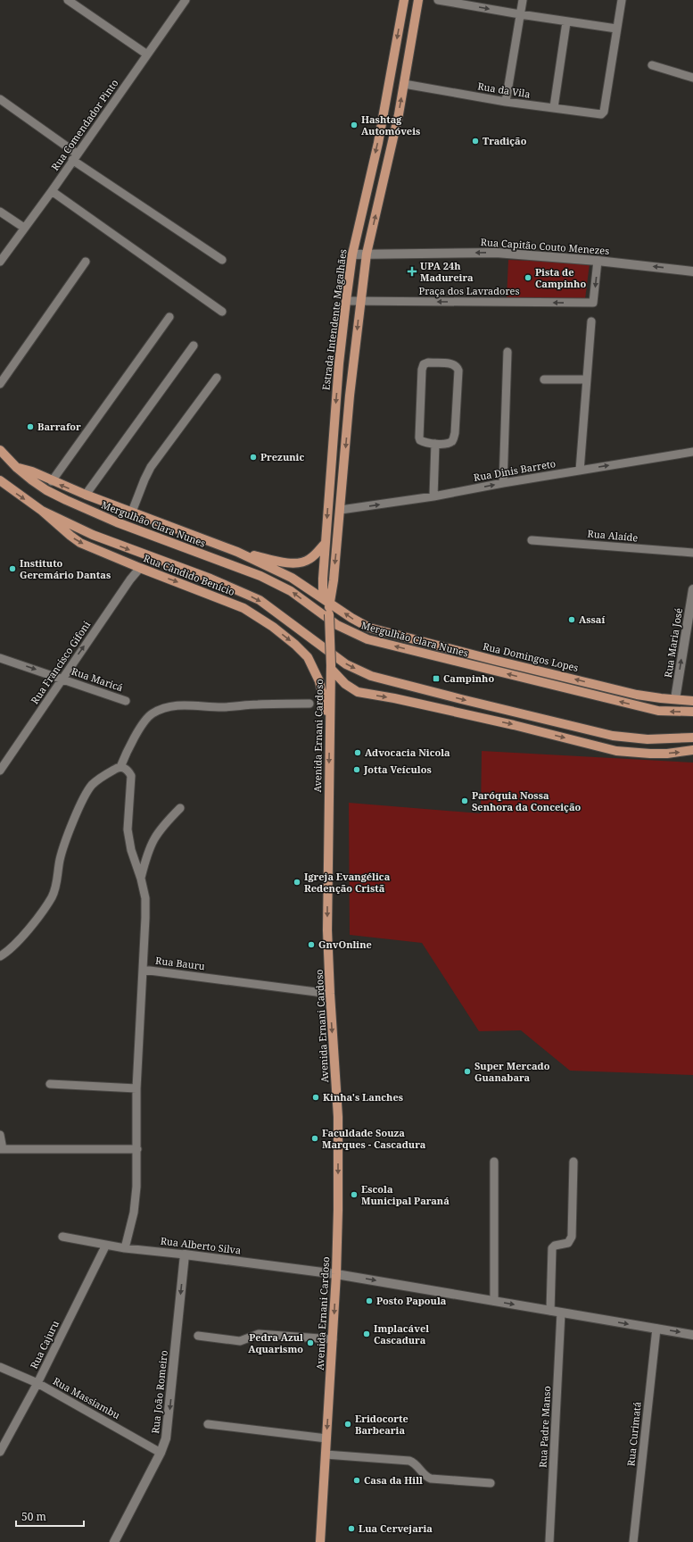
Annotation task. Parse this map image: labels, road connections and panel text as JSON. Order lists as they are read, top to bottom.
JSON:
{
  "streets": {
    "main road": [
      "Estrada Intendente Magalhães",
      "Mergulhão Clara Nunes",
      "Rua Cândido Benício",
      "Rua Domingos Lopes",
      "Avenida Ernani Cardoso"
    ],
    "street": [
      "Rua da Vila",
      "Rua Comendador Pinto",
      "Rua Capitão Couto Menezes",
      "Praça dos Lavradores",
      "Rua Dinis Barreto",
      "Rua Alaíde",
      "Rua Maria José",
      "Rua Francisco Gifoni",
      "Rua Maricá",
      "Rua Bauru",
      "Rua Alberto Silva",
      "Rua Cajuru",
      "Rua João Romeiro",
      "Rua Massiambu",
      "Rua Padre Manso",
      "Rua Curimatá"
    ]
  },
  "crossings": [
    ["Rua da Vila", "Estrada Intendente Magalhães"],
    ["Rua Capitão Couto Menezes", "Praça dos Lavradores"],
    ["Rua Capitão Couto Menezes", "Estrada Intendente Magalhães"],
    ["Praça dos Lavradores", "Estrada Intendente Magalhães"],
    ["Estrada Intendente Magalhães", "Rua Dinis Barreto"],
    ["Estrada Intendente Magalhães", "Rua Domingos Lopes"],
    ["Estrada Intendente Magalhães", "Avenida Ernani Cardoso"],
    ["Rua Cândido Benício", "Rua Francisco Gifoni"],
    ["Rua Cândido Benício", "Avenida Ernani Cardoso"],
    ["Rua Maria José", "Rua Domingos Lopes"],
    ["Rua Francisco Gifoni", "Rua Maricá"],
    ["Avenida Ernani Cardoso", "Rua Bauru"],
    ["Avenida Ernani Cardoso", "Rua Alberto Silva"],
    ["Rua Bauru", "Rua Alberto Silva"],
    ["Rua Alberto Silva", "Rua Cajuru"],
    ["Rua Alberto Silva", "Rua João Romeiro"],
    ["Rua Cajuru", "Rua Massiambu"],
    ["Rua João Romeiro", "Rua Massiambu"]
  ],
  "one_way": [
    "Rua Capitão Couto Menezes",
    "Praça dos Lavradores",
    "Rua Dinis Barreto",
    "Rua Maria José",
    "Rua Francisco Gifoni",
    "Rua Maricá",
    "Avenida Ernani Cardoso",
    "Rua João Romeiro"
  ],
  "places": {
    "other": [
      "Hashtag Automóveis",
      "Tradição",
      "Pista de Campinho",
      "Barrafor",
      "Prezunic",
      "Instituto Geremário Dantas",
      "Assaí",
      "Advocacia Nicola",
      "Jotta Veículos",
      "Paróquia Nossa Senhora da Conceição",
      "Igreja Evangélica Redenção Cristã",
      "GnvOnline",
      "Super Mercado Guanabara",
      "Kinha's Lanches",
      "Faculdade Souza Marques - Cascadura",
      "Escola Municipal Paraná",
      "Posto Papoula",
      "Implacável Cascadura",
      "Pedra Azul Aquarismo",
      "Eridocorte Barbearia",
      "Casa da Hill",
      "Lua Cervejaria"
    ],
    "health": ["UPA 24h Madureira"],
    "transit": ["Campinho"]
  },
  "scale_bar": "50 m"
}
